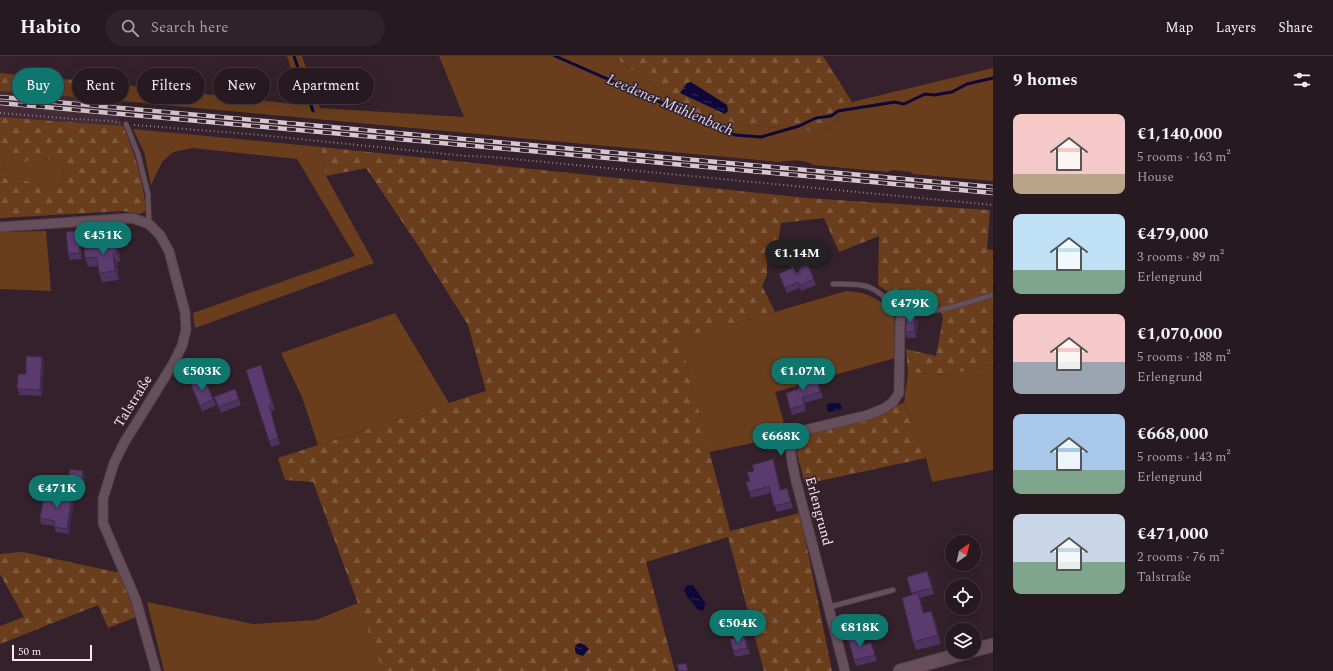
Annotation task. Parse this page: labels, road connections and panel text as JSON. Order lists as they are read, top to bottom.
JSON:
{
  "streets": {
    "street": ["Talstraße", "Erlengrund"]
  },
  "water": ["Leedener Mühlenbach"],
  "scale_bar": "50 m",
  "north": "top right",
  "page": {
    "header": "Habito",
    "search": "Search here",
    "nav": ["Map", "Layers", "Share"],
    "heading": "9 homes",
    "chip": [
      "Buy",
      "Rent",
      "Filters",
      "New",
      "Apartment"
    ],
    "list": [
      {
        "name": "€1,140,000",
        "note": "5 rooms · 163 m² · House"
      },
      {
        "name": "€479,000",
        "note": "3 rooms · 89 m² · Erlengrund"
      },
      {
        "name": "€1,070,000",
        "note": "5 rooms · 188 m² · Erlengrund"
      },
      {
        "name": "€668,000",
        "note": "5 rooms · 143 m² · Erlengrund"
      },
      {
        "name": "€471,000",
        "note": "2 rooms · 76 m² · Talstraße"
      }
    ],
    "price": [
      "€451K",
      "€1.14M",
      "€479K",
      "€503K",
      "€1.07M",
      "€668K",
      "€471K",
      "€504K",
      "€818K"
    ],
    "scale": "50 m"
  }
}
